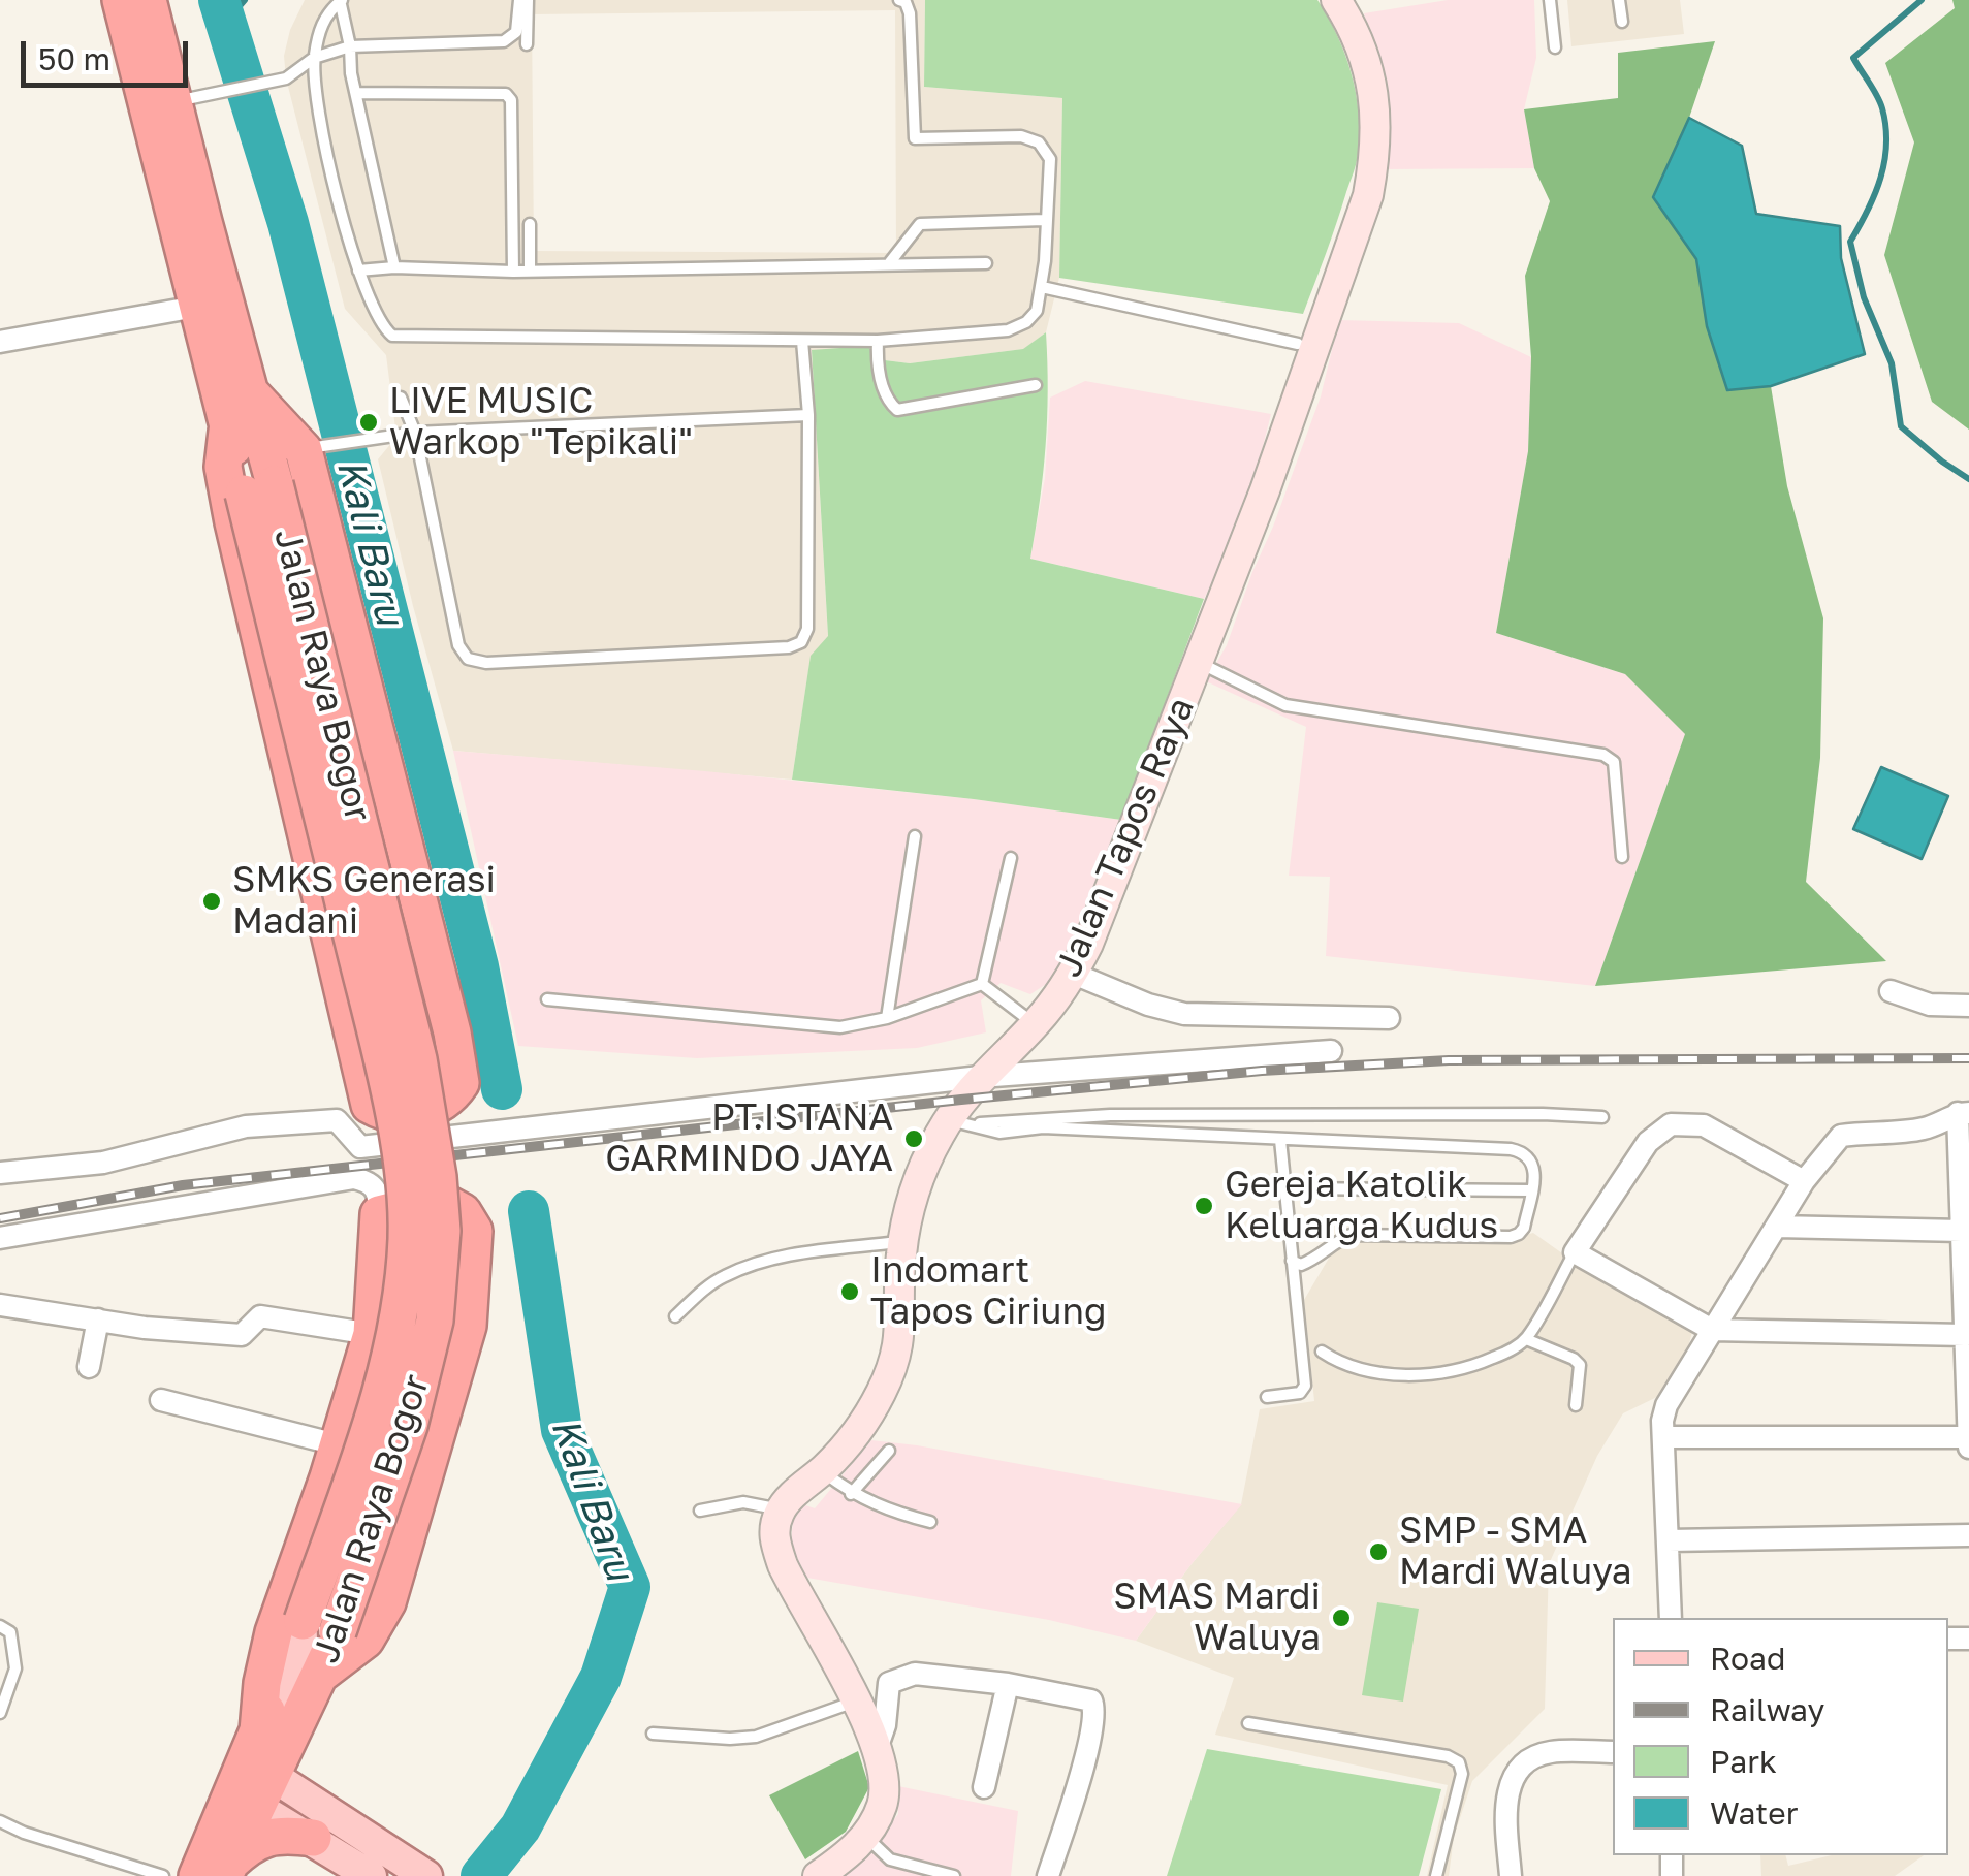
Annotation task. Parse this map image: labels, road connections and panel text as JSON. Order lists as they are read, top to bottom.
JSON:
{
  "streets": {
    "highway": ["Jalan Raya Bogor"],
    "main road": ["Jalan Tapos Raya"]
  },
  "water": ["Kali Baru"],
  "places": [
    "LIVE MUSIC Warkop \"Tepikali\"",
    "SMKS Generasi Madani",
    "PT.ISTANA GARMINDO JAYA",
    "Gereja Katolik Keluarga Kudus",
    "Indomart Tapos Ciriung",
    "SMP - SMA Mardi Waluya",
    "SMAS Mardi Waluya"
  ],
  "legend": [
    "Road",
    "Railway",
    "Park",
    "Water"
  ],
  "scale_bar": "50 m"
}
